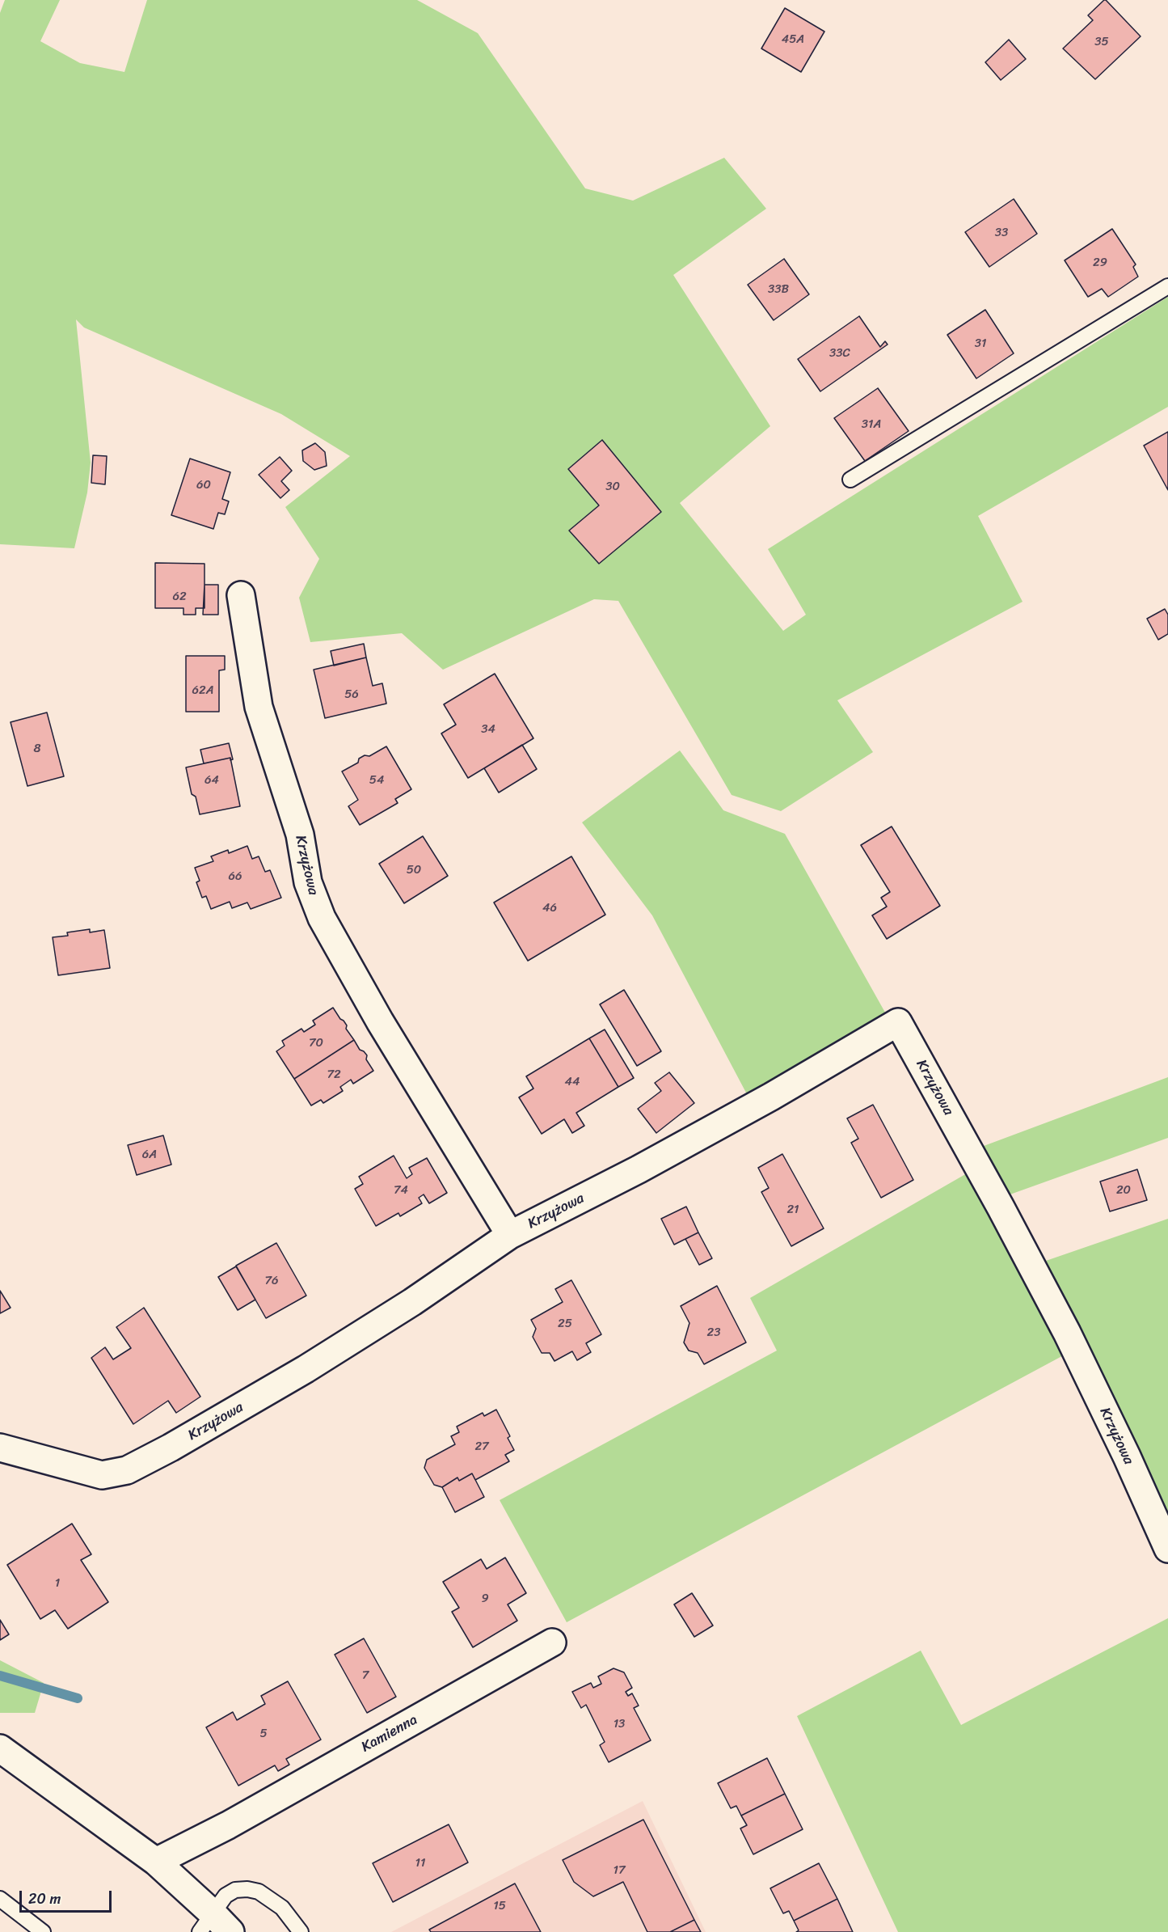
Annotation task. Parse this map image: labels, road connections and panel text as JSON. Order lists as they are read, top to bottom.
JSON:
{
  "streets": {
    "street": ["Krzyżowa", "Kamienna"]
  },
  "house_numbers": [
    "45A",
    "35",
    "33",
    "29",
    "33B",
    "31",
    "33C",
    "31A",
    "60",
    "30",
    "62",
    "62A",
    "56",
    "34",
    "8",
    "64",
    "54",
    "50",
    "66",
    "46",
    "70",
    "72",
    "44",
    "6A",
    "74",
    "20",
    "21",
    "76",
    "25",
    "23",
    "27",
    "1",
    "9",
    "7",
    "13",
    "5",
    "11",
    "17",
    "15"
  ],
  "scale_bar": "20 m"
}
